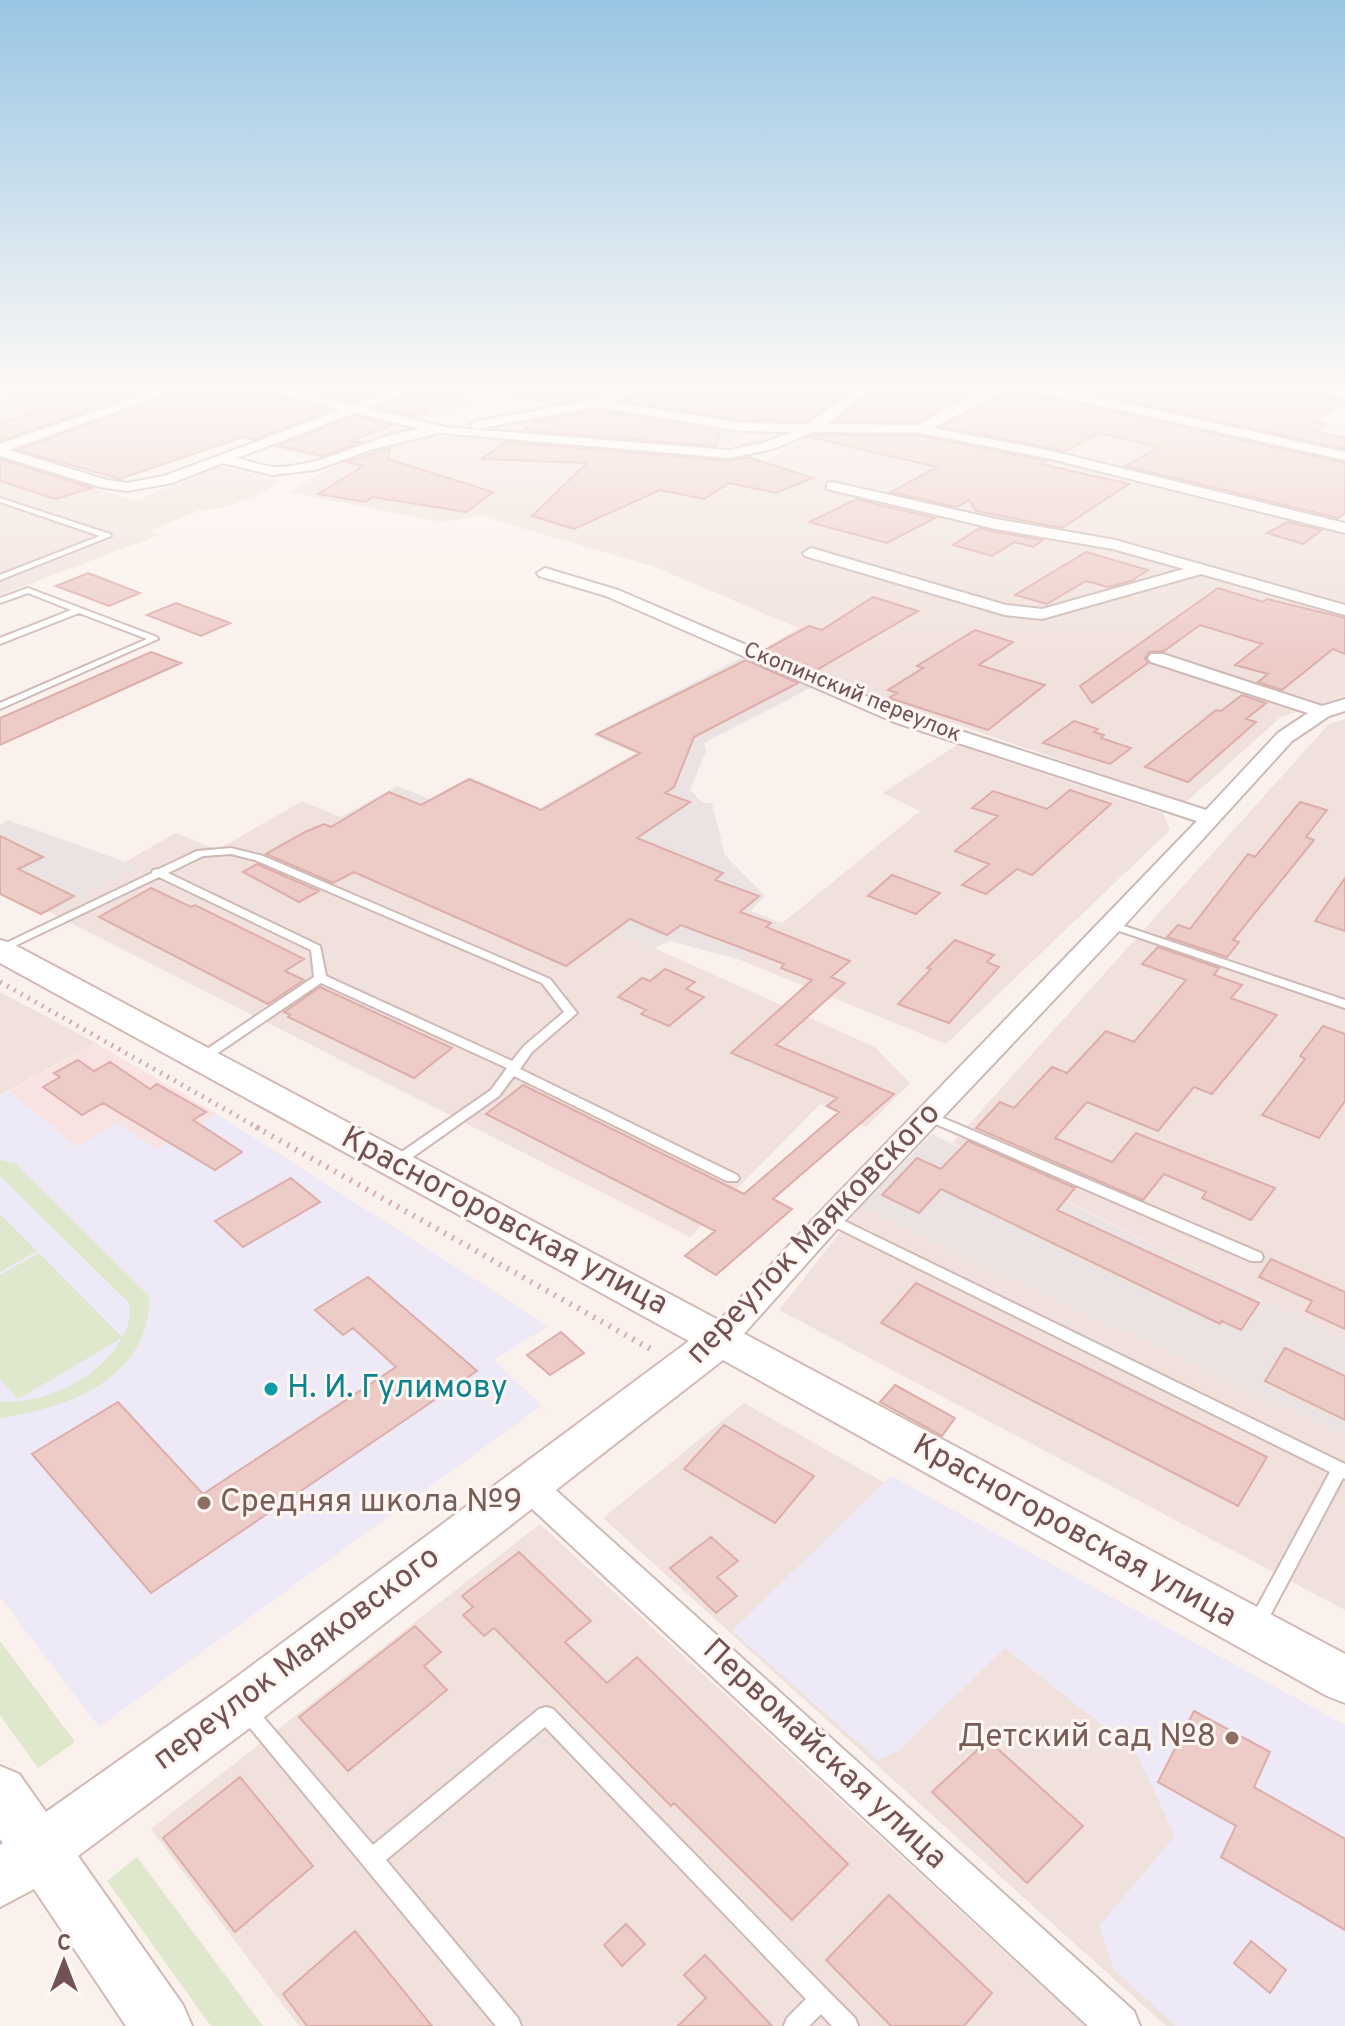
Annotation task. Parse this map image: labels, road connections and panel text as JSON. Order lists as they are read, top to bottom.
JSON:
{
  "streets": {
    "street": [
      "Скопинский переулок",
      "Красногоровская улица",
      "переулок Маяковского",
      "Первомайская улица"
    ]
  },
  "crossings": [
    ["Скопинский переулок", "переулок Маяковского"],
    ["Красногоровская улица", "переулок Маяковского"],
    ["переулок Маяковского", "Первомайская улица"]
  ],
  "places": ["Н. И. Гулимову", "Средняя школа №9", "Детский сад №8"],
  "north": "top"
}
